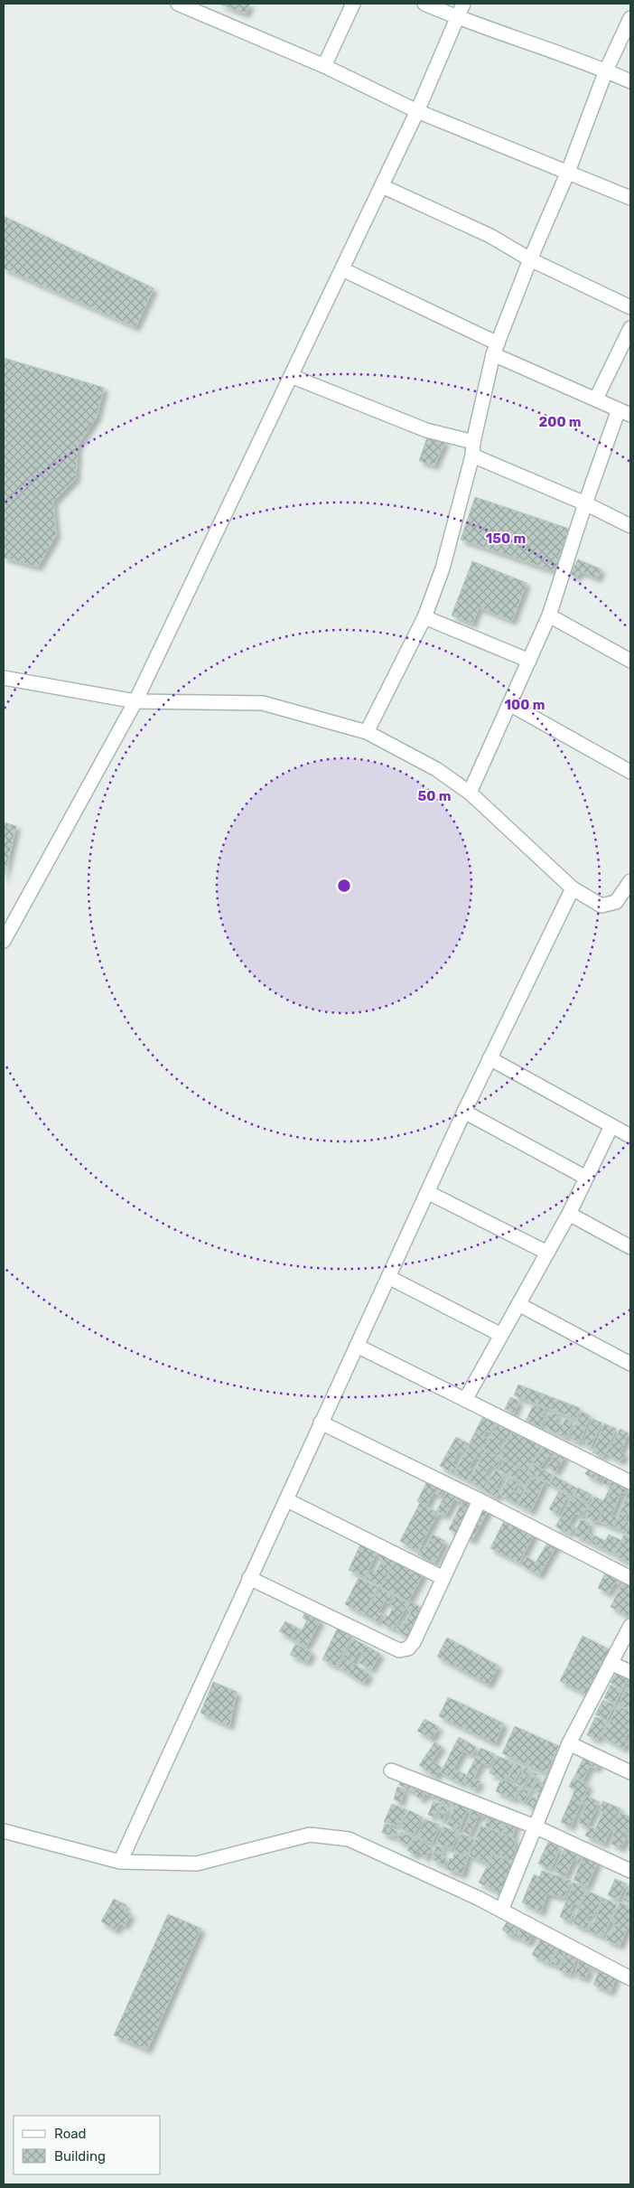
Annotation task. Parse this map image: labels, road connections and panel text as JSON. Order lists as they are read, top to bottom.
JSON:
{
  "legend": ["Road", "Building"],
  "rings": [
    "200 m",
    "150 m",
    "100 m",
    "50 m"
  ]
}
